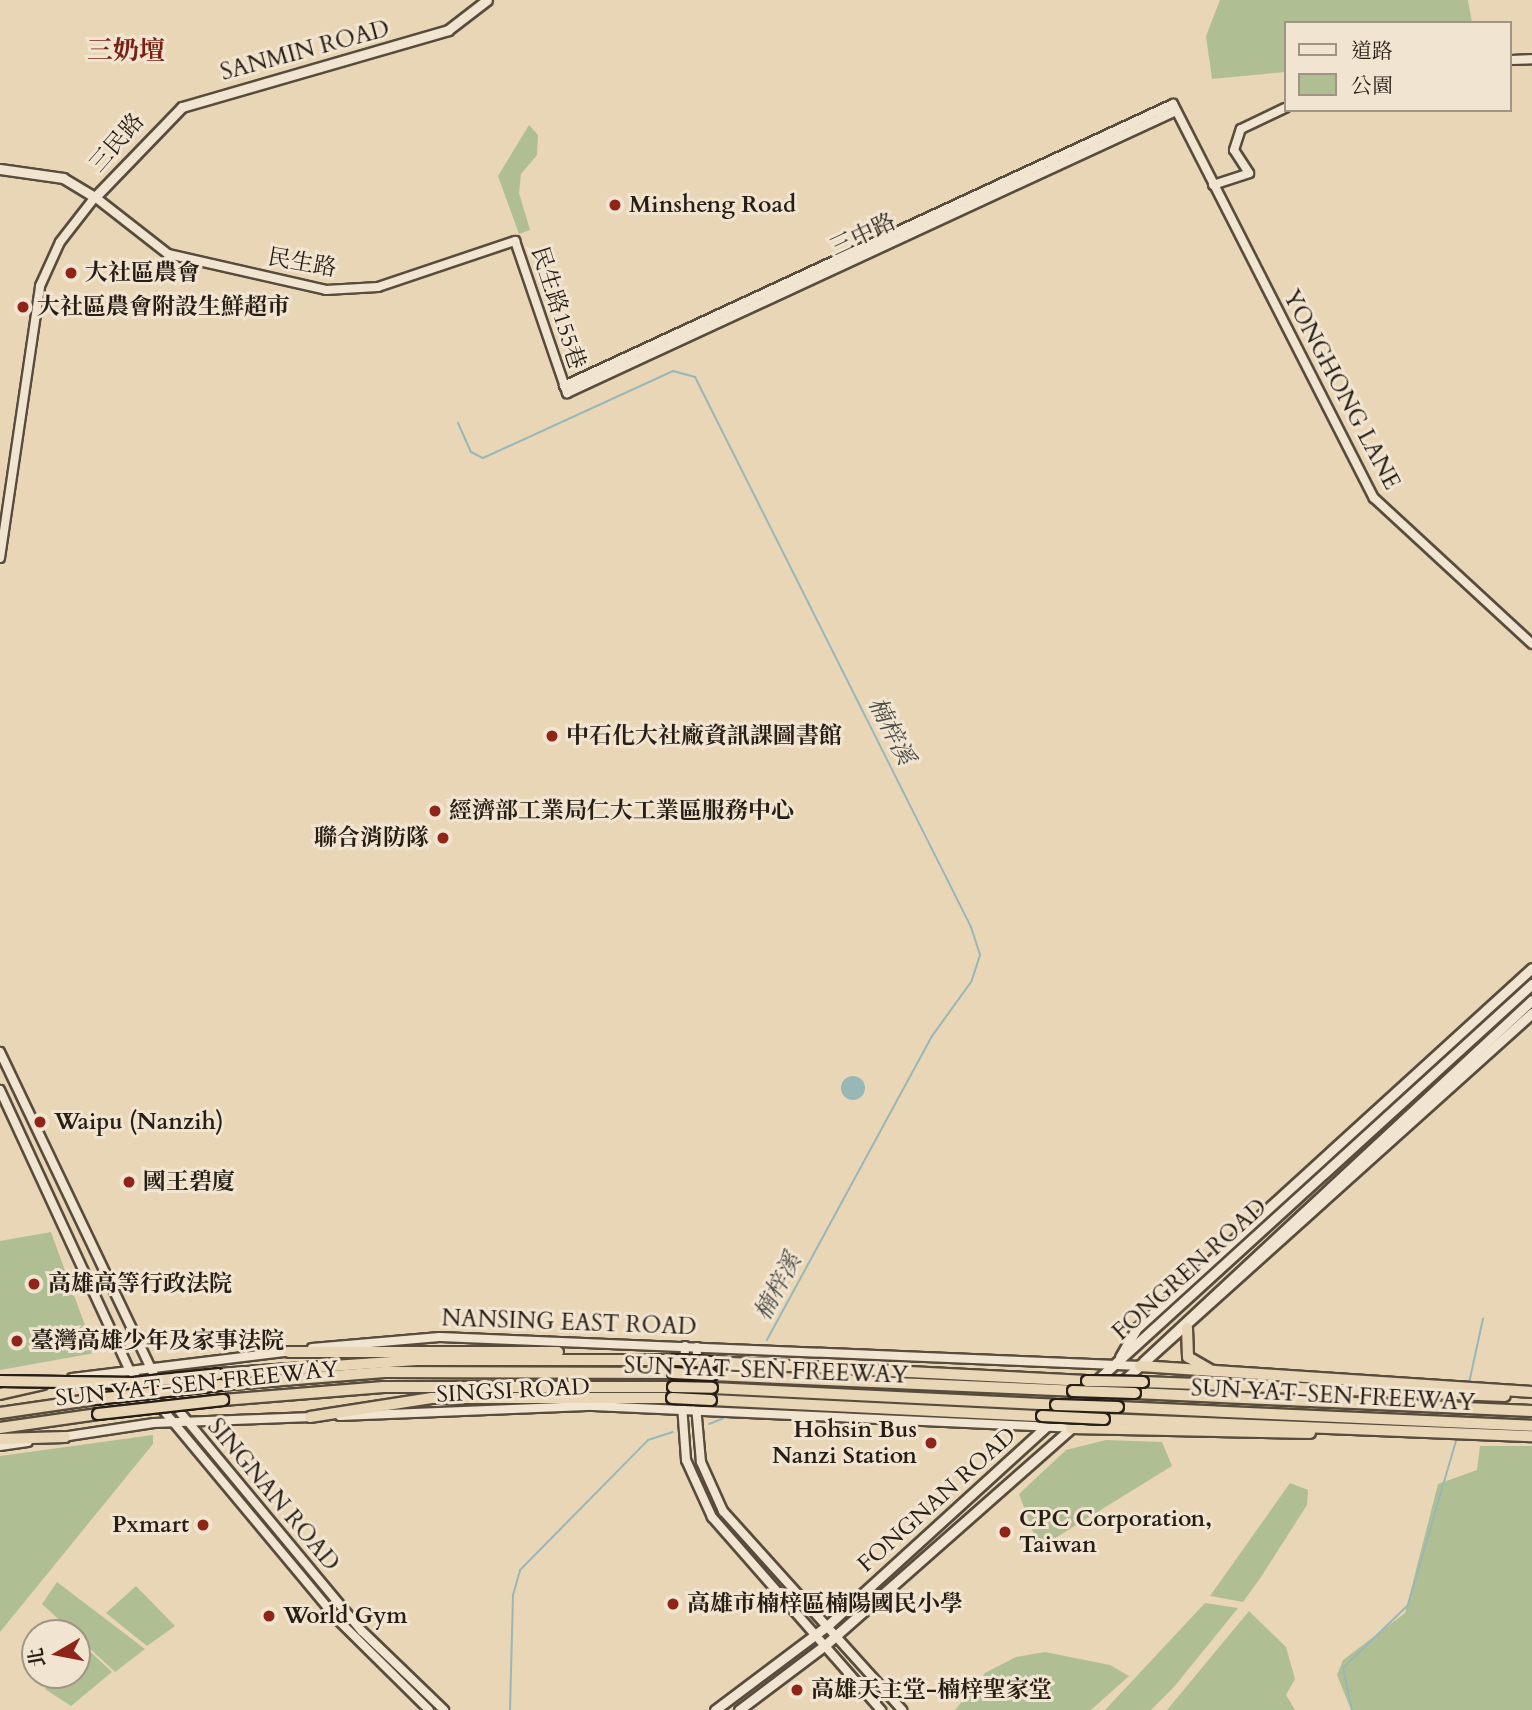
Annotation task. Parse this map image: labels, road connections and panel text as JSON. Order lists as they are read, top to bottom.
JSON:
{
  "streets": {
    "highway": ["SUN YAT-SEN FREEWAY"],
    "main road": ["三民路", "FONGREN ROAD", "FONGNAN ROAD"],
    "street": [
      "民生路",
      "民生路155巷",
      "YONGHONG LANE",
      "NANSING EAST ROAD",
      "SINGSI ROAD",
      "SINGNAN ROAD"
    ]
  },
  "crossings": [
    ["三民路", "民生路"],
    ["民生路", "民生路155巷"],
    ["民生路155巷", "YONGHONG LANE"],
    ["FONGREN ROAD", "NANSING EAST ROAD"],
    ["FONGREN ROAD", "FONGNAN ROAD"],
    ["NANSING EAST ROAD", "SINGNAN ROAD"],
    ["NANSING EAST ROAD", "FONGNAN ROAD"],
    ["SUN YAT-SEN FREEWAY", "SINGSI ROAD"],
    ["SINGSI ROAD", "SINGNAN ROAD"],
    ["SINGSI ROAD", "FONGNAN ROAD"]
  ],
  "districts": ["三奶壇"],
  "water": ["楠梓溪"],
  "places": [
    "Minsheng Road",
    "大社區農會",
    "大社區農會附設生鮮超市",
    "中石化大社廠資訊課圖書館",
    "經濟部工業局仁大工業區服務中心",
    "聯合消防隊",
    "Waipu (Nanzih)",
    "國王碧廈",
    "高雄高等行政法院",
    "臺灣高雄少年及家事法院",
    "Hohsin Bus Nanzi Station",
    "Pxmart",
    "CPC Corporation, Taiwan",
    "高雄市楠梓區楠陽國民小學",
    "World Gym",
    "高雄天主堂-楠梓聖家堂"
  ],
  "legend": ["道路", "公園"],
  "north": "left"
}
